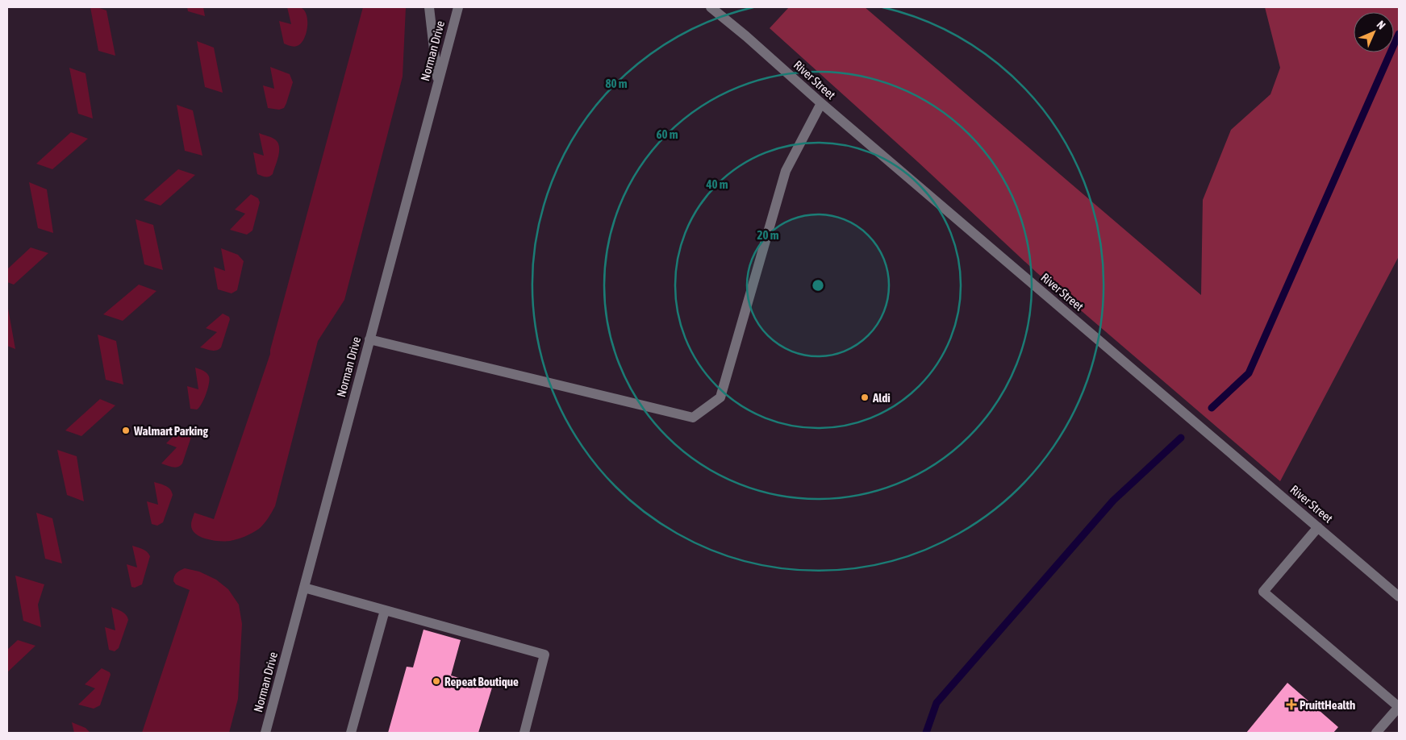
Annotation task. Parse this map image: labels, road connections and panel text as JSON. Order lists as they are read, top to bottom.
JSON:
{
  "streets": {
    "street": ["Norman Drive", "River Street"]
  },
  "places": {
    "other": ["Aldi", "Walmart Parking", "Repeat Boutique"],
    "health": ["PruittHealth"]
  },
  "north": "top right",
  "rings": [
    "80 m",
    "60 m",
    "40 m",
    "20 m"
  ]
}
